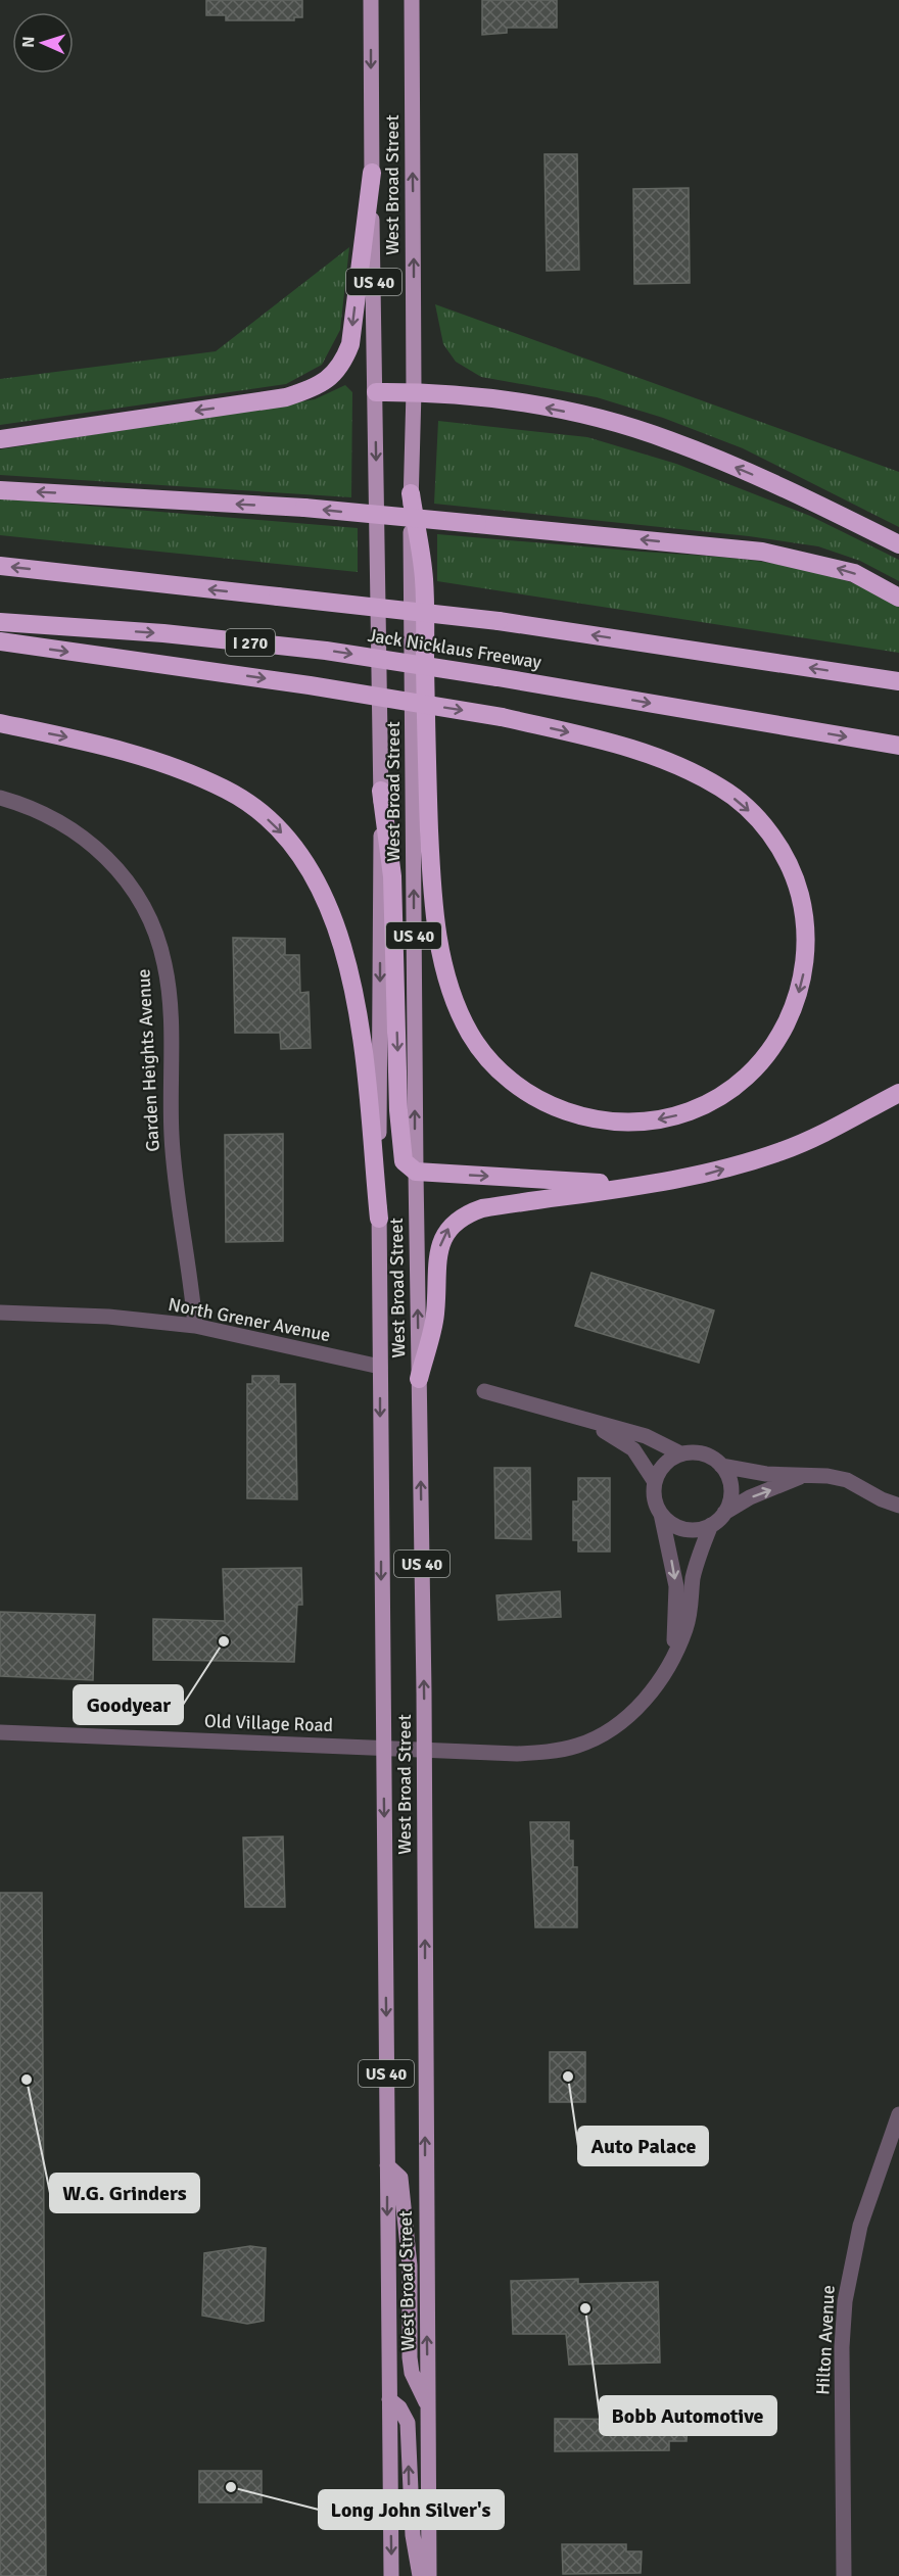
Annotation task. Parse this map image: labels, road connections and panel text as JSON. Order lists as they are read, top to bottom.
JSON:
{
  "streets": {
    "highway": ["I 270", "Jack Nicklaus Freeway"],
    "main road": ["West Broad Street", "US 40"],
    "street": [
      "Garden Heights Avenue",
      "North Grener Avenue",
      "Old Village Road",
      "Hilton Avenue"
    ]
  },
  "crossings": [
    ["West Broad Street", "North Grener Avenue"],
    ["West Broad Street", "Old Village Road"],
    ["Garden Heights Avenue", "North Grener Avenue"]
  ],
  "places": [
    "Goodyear",
    "Auto Palace",
    "W.G. Grinders",
    "Bobb Automotive",
    "Long John Silver's"
  ],
  "north": "left"
}
